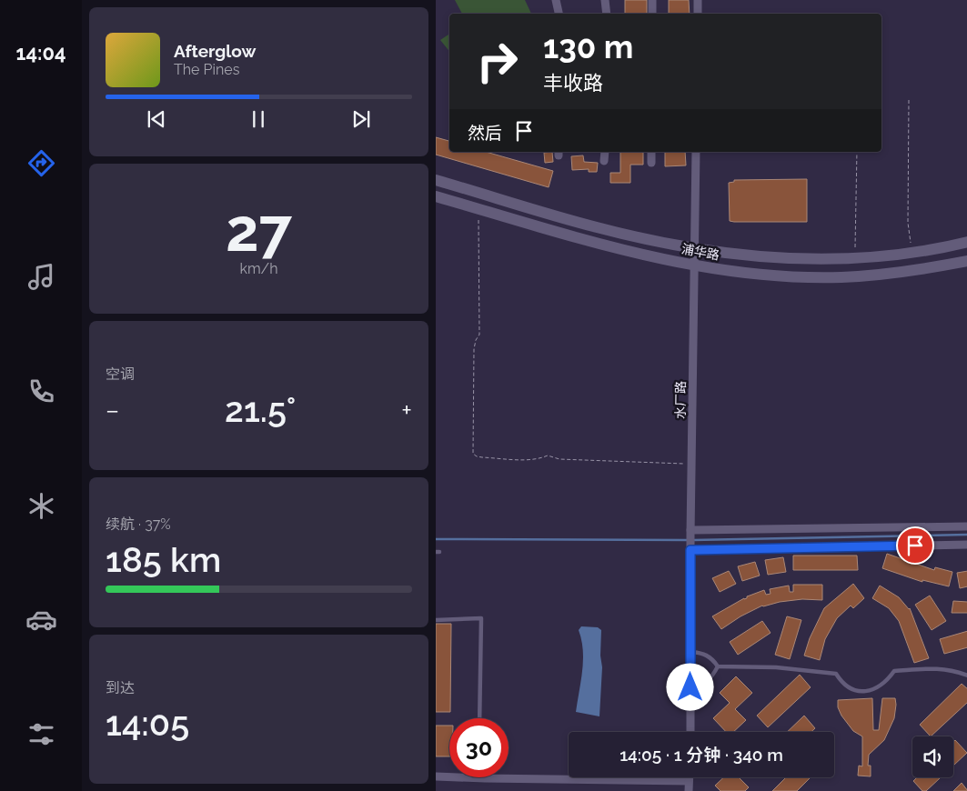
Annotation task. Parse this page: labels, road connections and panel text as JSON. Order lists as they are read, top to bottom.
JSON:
{
  "streets": {
    "main road": ["浦华路"],
    "street": ["水厂路"]
  },
  "crossings": [
    ["浦华路", "水厂路"]
  ],
  "page": {
    "tabs": "14:04",
    "turn": ["130 m", "丰收路"],
    "song": ["Afterglow", "The Pines"],
    "then": "然后",
    "tile": [
      ["27", "km/h"],
      "空调",
      ["续航 · 37%", "185 km"],
      ["到达", "14:05"]
    ],
    "heat": ["−", "21.5°", "+"],
    "limit": "30",
    "trip": "14:05 · 1 分钟 · 340 m"
  }
}
